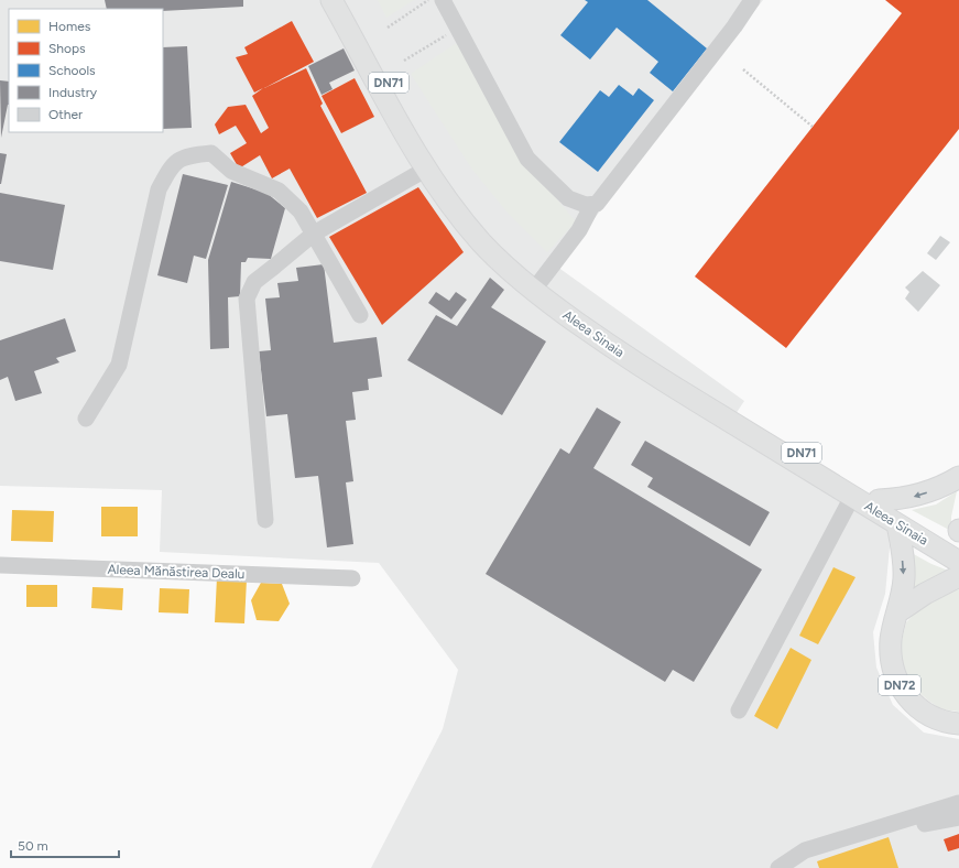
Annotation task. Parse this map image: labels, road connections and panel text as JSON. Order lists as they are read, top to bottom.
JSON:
{
  "streets": {
    "main road": ["DN71", "Aleea Sinaia", "DN72"],
    "street": ["Aleea Mănăstirea Dealu"]
  },
  "crossings": [
    ["Aleea Sinaia", "DN72"]
  ],
  "legend": [
    "Homes",
    "Shops",
    "Schools",
    "Industry",
    "Other"
  ],
  "scale_bar": "50 m"
}
